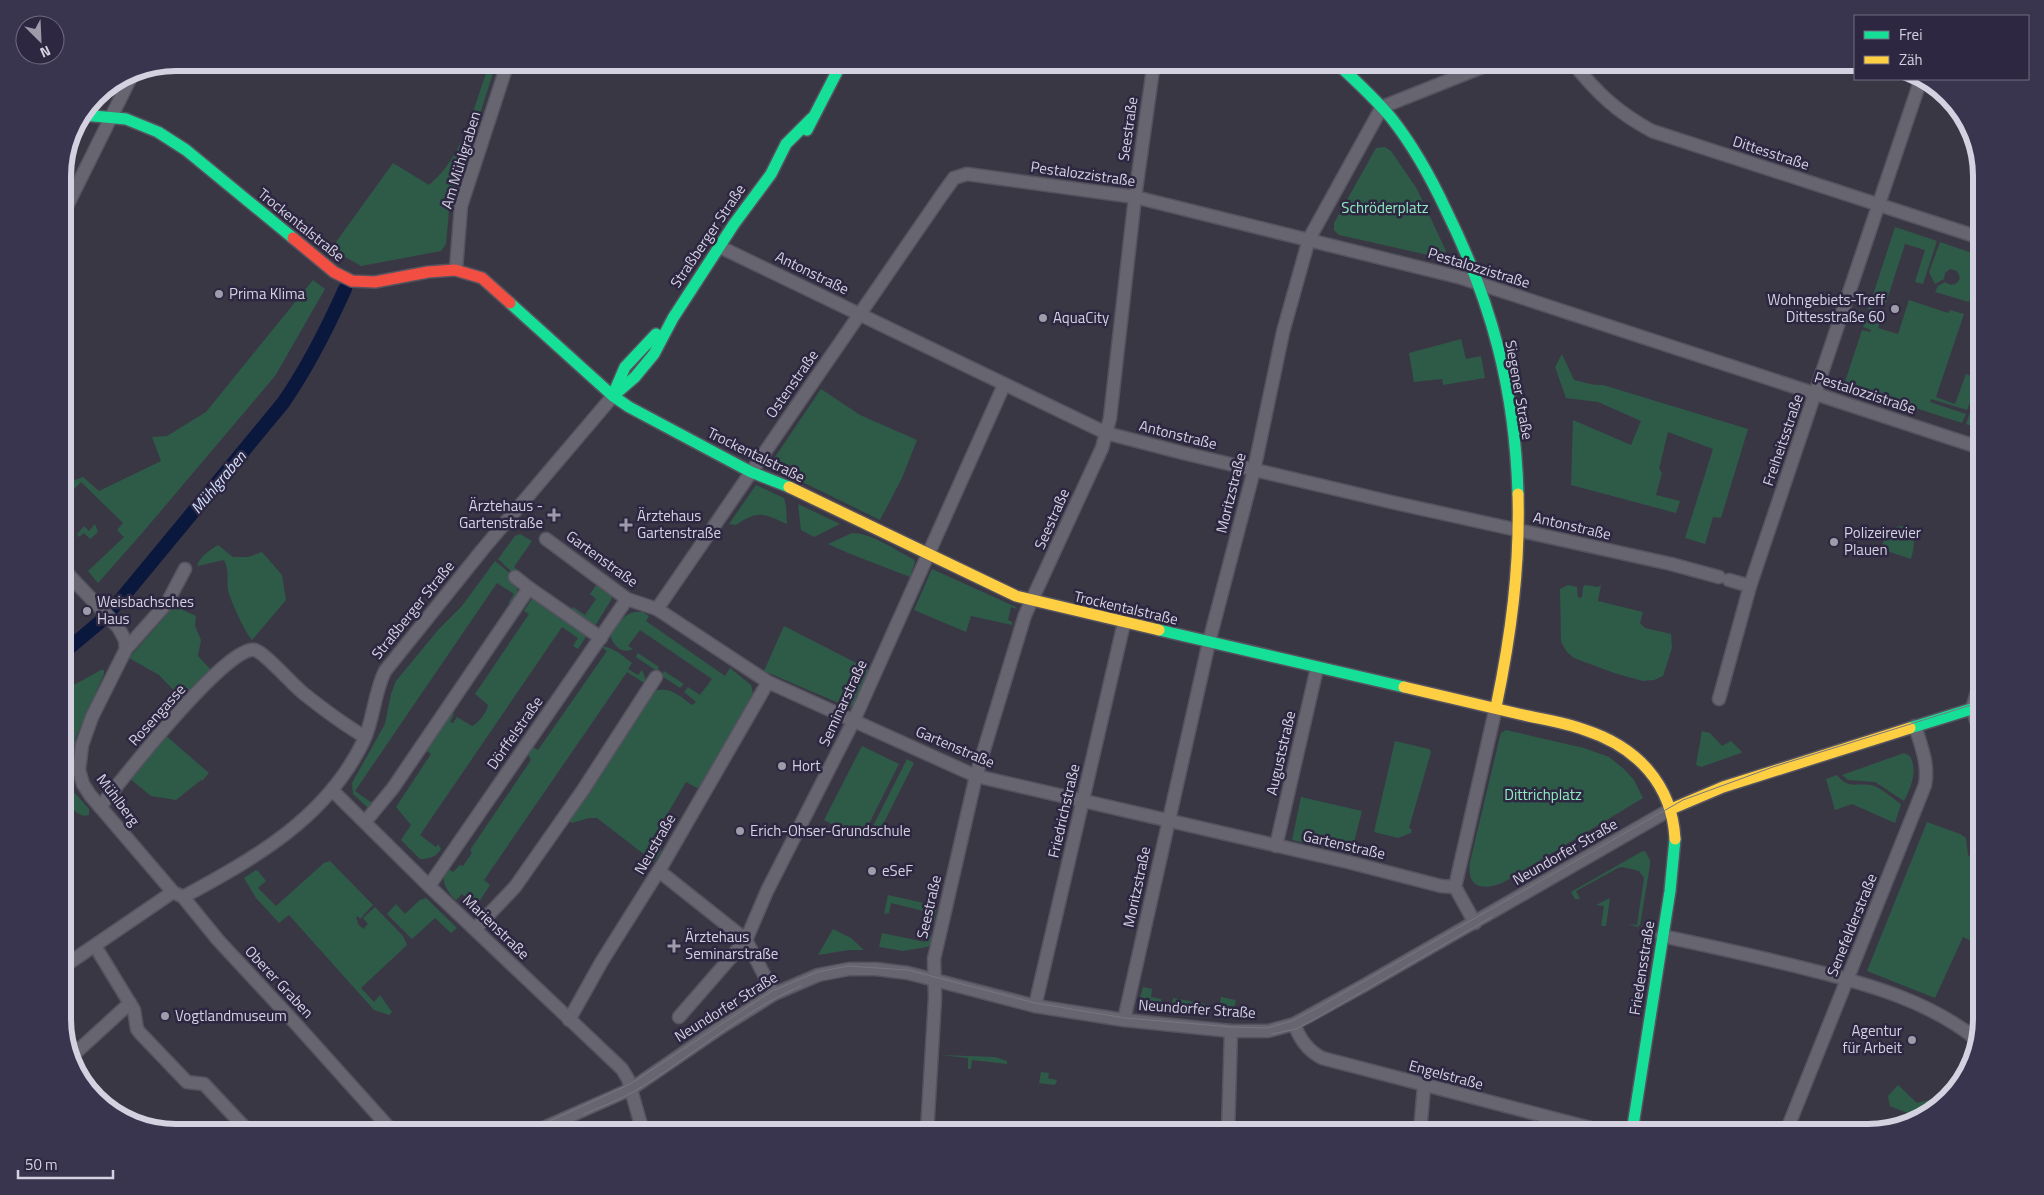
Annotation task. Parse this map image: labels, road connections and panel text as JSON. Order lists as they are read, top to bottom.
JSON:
{
  "streets": {
    "main road": [
      "Trockentalstraße",
      "Straßberger Straße",
      "Siegener Straße",
      "Neundorfer Straße",
      "Friedensstraße"
    ],
    "street": [
      "Seestraße",
      "Dittesstraße",
      "Am Mühlgraben",
      "Pestalozzistraße",
      "Antonstraße",
      "Ostenstraße",
      "Freiheitsstraße",
      "Moritzstraße",
      "Gartenstraße",
      "Seminarstraße",
      "Rosengasse",
      "Dörffelstraße",
      "Auguststraße",
      "Mühlberg",
      "Friedrichstraße",
      "Neustraße",
      "Senefelderstraße",
      "Marienstraße",
      "Oberer Graben",
      "Engelstraße"
    ]
  },
  "crossings": [
    ["Seestraße", "Pestalozzistraße"],
    ["Seestraße", "Trockentalstraße"],
    ["Seestraße", "Antonstraße"],
    ["Seestraße", "Gartenstraße"],
    ["Seestraße", "Neundorfer Straße"],
    ["Dittesstraße", "Freiheitsstraße"],
    ["Am Mühlgraben", "Trockentalstraße"],
    ["Pestalozzistraße", "Ostenstraße"],
    ["Pestalozzistraße", "Siegener Straße"],
    ["Pestalozzistraße", "Freiheitsstraße"],
    ["Pestalozzistraße", "Moritzstraße"],
    ["Trockentalstraße", "Straßberger Straße"],
    ["Trockentalstraße", "Ostenstraße"],
    ["Trockentalstraße", "Siegener Straße"],
    ["Trockentalstraße", "Moritzstraße"],
    ["Trockentalstraße", "Seminarstraße"],
    ["Trockentalstraße", "Auguststraße"],
    ["Trockentalstraße", "Friedrichstraße"],
    ["Straßberger Straße", "Antonstraße"],
    ["Straßberger Straße", "Rosengasse"],
    ["Straßberger Straße", "Mühlberg"],
    ["Straßberger Straße", "Marienstraße"],
    ["Straßberger Straße", "Oberer Graben"],
    ["Antonstraße", "Ostenstraße"],
    ["Antonstraße", "Siegener Straße"],
    ["Antonstraße", "Freiheitsstraße"],
    ["Antonstraße", "Moritzstraße"],
    ["Antonstraße", "Seminarstraße"],
    ["Ostenstraße", "Gartenstraße"],
    ["Siegener Straße", "Moritzstraße"],
    ["Moritzstraße", "Gartenstraße"],
    ["Moritzstraße", "Neundorfer Straße"],
    ["Gartenstraße", "Seminarstraße"],
    ["Gartenstraße", "Dörffelstraße"],
    ["Gartenstraße", "Auguststraße"],
    ["Gartenstraße", "Friedrichstraße"],
    ["Gartenstraße", "Neustraße"],
    ["Rosengasse", "Mühlberg"],
    ["Dörffelstraße", "Marienstraße"],
    ["Mühlberg", "Oberer Graben"],
    ["Friedrichstraße", "Neundorfer Straße"],
    ["Neustraße", "Marienstraße"],
    ["Neundorfer Straße", "Senefelderstraße"],
    ["Neundorfer Straße", "Marienstraße"],
    ["Neundorfer Straße", "Friedensstraße"],
    ["Neundorfer Straße", "Engelstraße"]
  ],
  "water": ["Mühlgraben"],
  "parks": ["Schröderplatz", "Dittrichplatz"],
  "places": {
    "other": [
      "Prima Klima",
      "Wohngebiets-Treff Dittesstraße 60",
      "AquaCity",
      "Polizeirevier Plauen",
      "Weisbachsches Haus",
      "Hort",
      "Erich-Ohser-Grundschule",
      "eSeF",
      "Vogtlandmuseum",
      "Agentur für Arbeit"
    ],
    "health": ["Ärztehaus - Gartenstraße", "Ärztehaus Gartenstraße", "Ärztehaus Seminarstraße"]
  },
  "legend": ["Frei", "Zäh"],
  "scale_bar": "50 m",
  "north": "bottom right"
}
